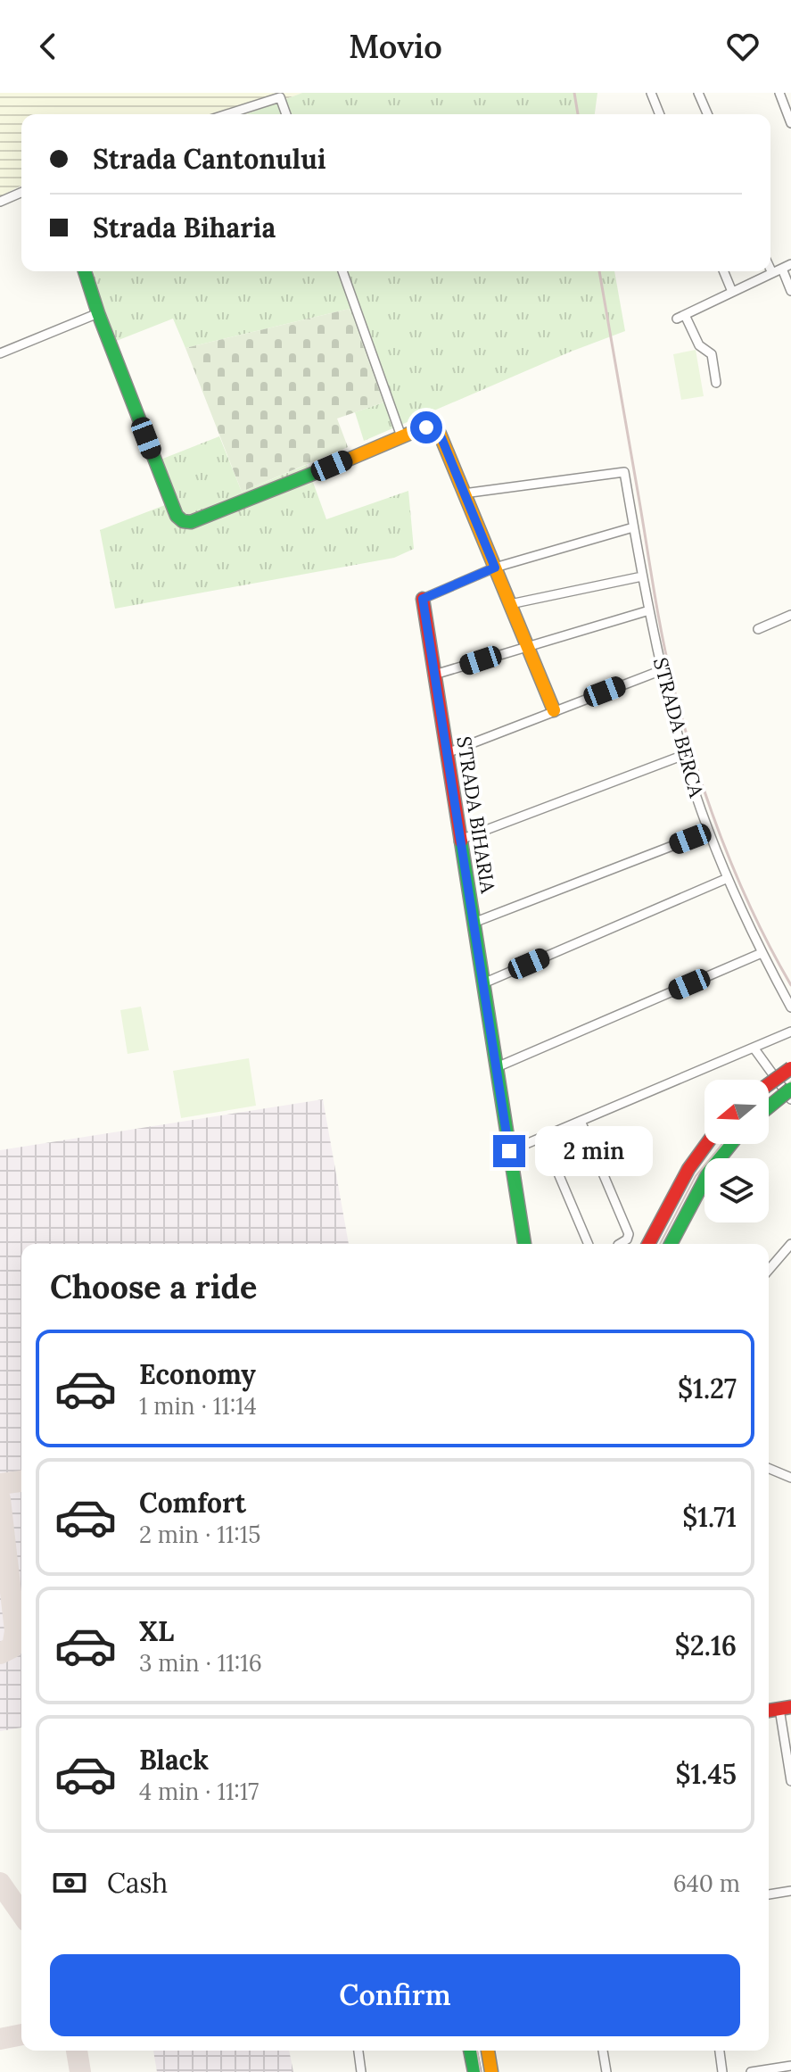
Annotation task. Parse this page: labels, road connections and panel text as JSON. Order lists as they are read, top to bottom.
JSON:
{
  "streets": {
    "street": ["STRADA BERCA", "STRADA BIHARIA"]
  },
  "north": "left",
  "page": {
    "header": "Movio",
    "banner": ["Strada Cantonului", "Strada Biharia"],
    "bubble": "2 min",
    "heading": "Choose a ride",
    "list": [
      {
        "name": "Economy",
        "note": "1 min · 11:14",
        "value": "$1.27"
      },
      {
        "name": "Comfort",
        "note": "2 min · 11:15",
        "value": "$1.71"
      },
      {
        "name": "XL",
        "note": "3 min · 11:16",
        "value": "$2.16"
      },
      {
        "name": "Black",
        "note": "4 min · 11:17",
        "value": "$1.45"
      }
    ],
    "pay": ["Cash", "640 m"],
    "buttons": "Confirm"
  }
}
